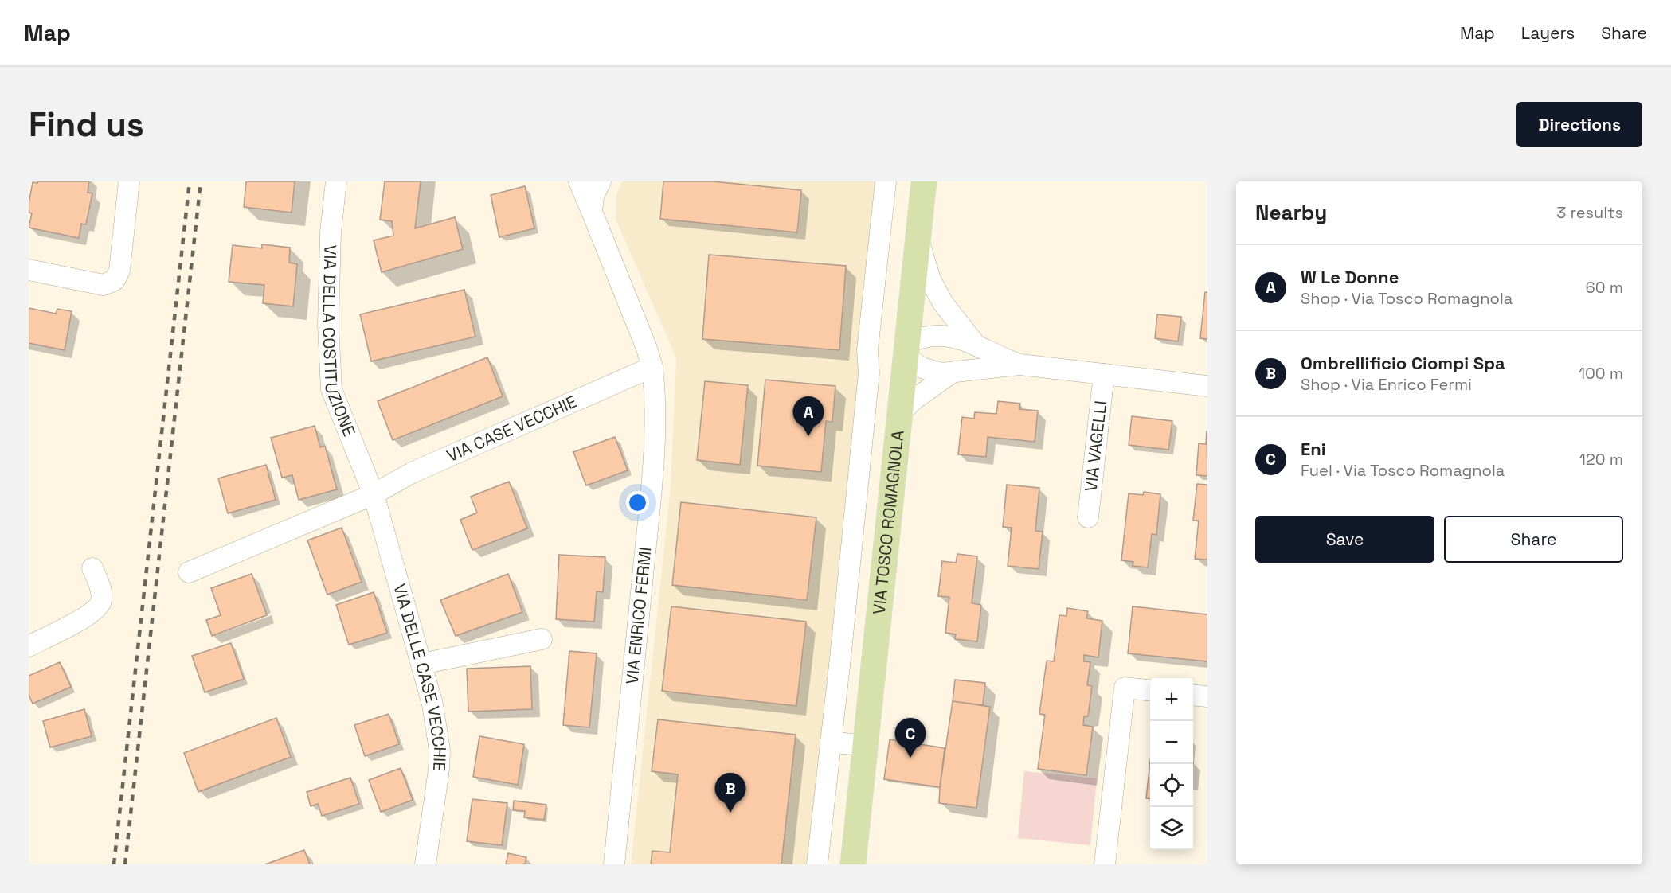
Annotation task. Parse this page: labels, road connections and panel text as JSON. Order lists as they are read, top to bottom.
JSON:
{
  "streets": {
    "main road": ["VIA TOSCO ROMAGNOLA"],
    "street": [
      "VIA DELLA COSTITUZIONE",
      "VIA CASE VECCHIE",
      "VIA VAGELLI",
      "VIA ENRICO FERMI",
      "VIA DELLE CASE VECCHIE"
    ]
  },
  "crossings": [
    ["VIA DELLA COSTITUZIONE", "VIA CASE VECCHIE"],
    ["VIA DELLA COSTITUZIONE", "VIA DELLE CASE VECCHIE"],
    ["VIA CASE VECCHIE", "VIA ENRICO FERMI"],
    ["VIA CASE VECCHIE", "VIA DELLE CASE VECCHIE"]
  ],
  "page": {
    "header": "Map",
    "nav": ["Map", "Layers", "Share"],
    "buttons": [
      "Directions",
      ["Save", "Share"]
    ],
    "title": "Find us",
    "heading": ["Nearby", "3 results"],
    "list": [
      {
        "mark": "A",
        "name": "W Le Donne",
        "note": "Shop · Via Tosco Romagnola",
        "value": "60 m"
      },
      {
        "mark": "B",
        "name": "Ombrellificio Ciompi Spa",
        "note": "Shop · Via Enrico Fermi",
        "value": "100 m"
      },
      {
        "mark": "C",
        "name": "Eni",
        "note": "Fuel · Via Tosco Romagnola",
        "value": "120 m"
      }
    ],
    "pins": ["A", "C", "B"],
    "map_buttons": ["+", "−"]
  }
}
